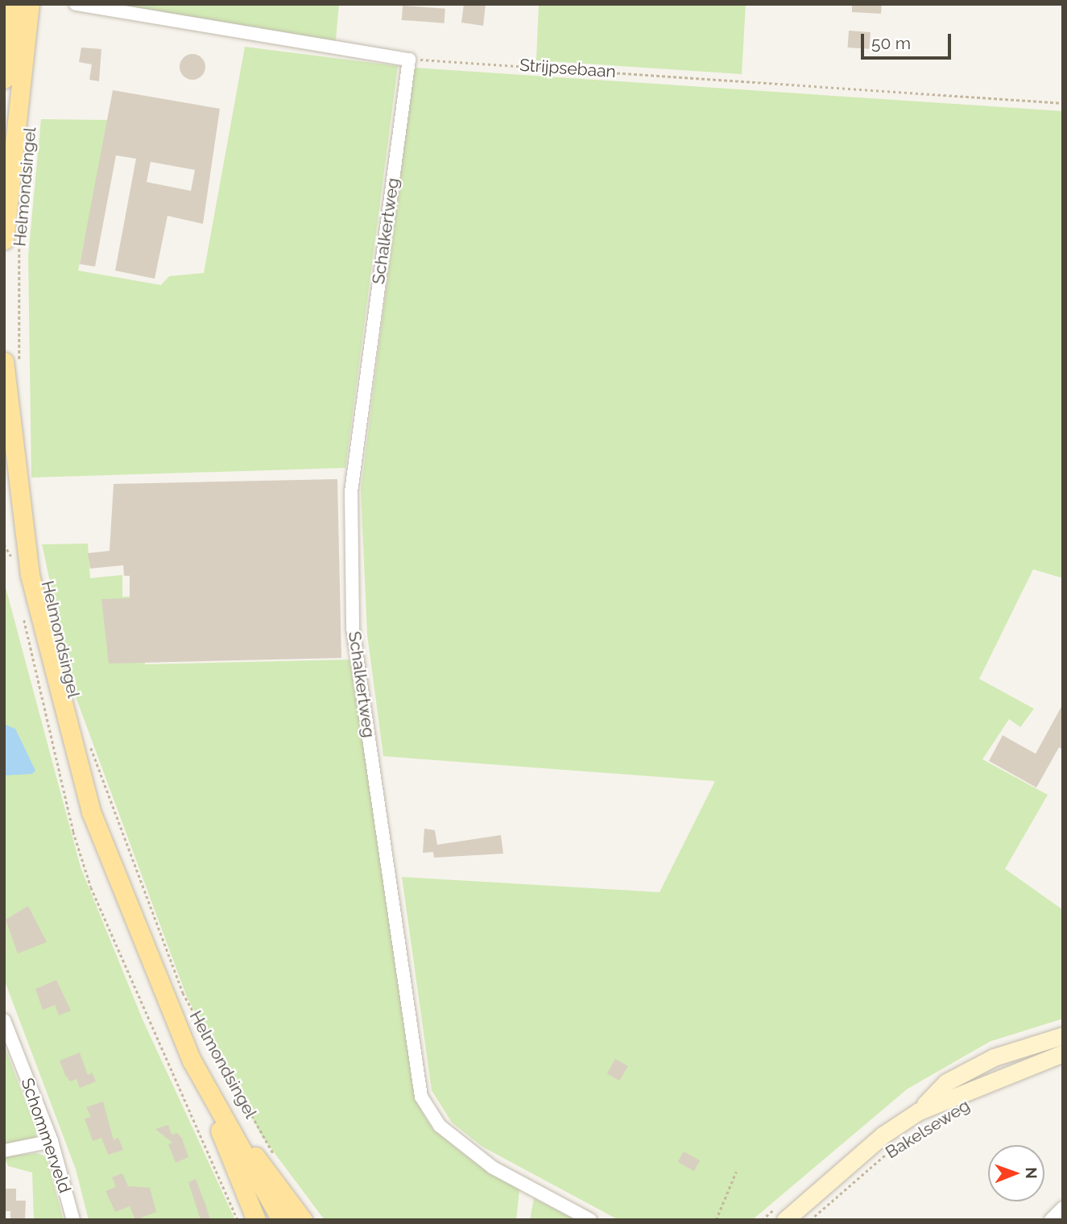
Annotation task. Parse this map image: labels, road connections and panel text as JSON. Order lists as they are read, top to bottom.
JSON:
{
  "streets": {
    "main road": ["Helmondsingel", "Bakelseweg"],
    "street": ["Schalkertweg", "Schommerveld"],
    "path": ["Strijpsebaan"]
  },
  "crossings": [
    ["Strijpsebaan", "Schalkertweg"]
  ],
  "scale_bar": "50 m",
  "north": "right"
}
